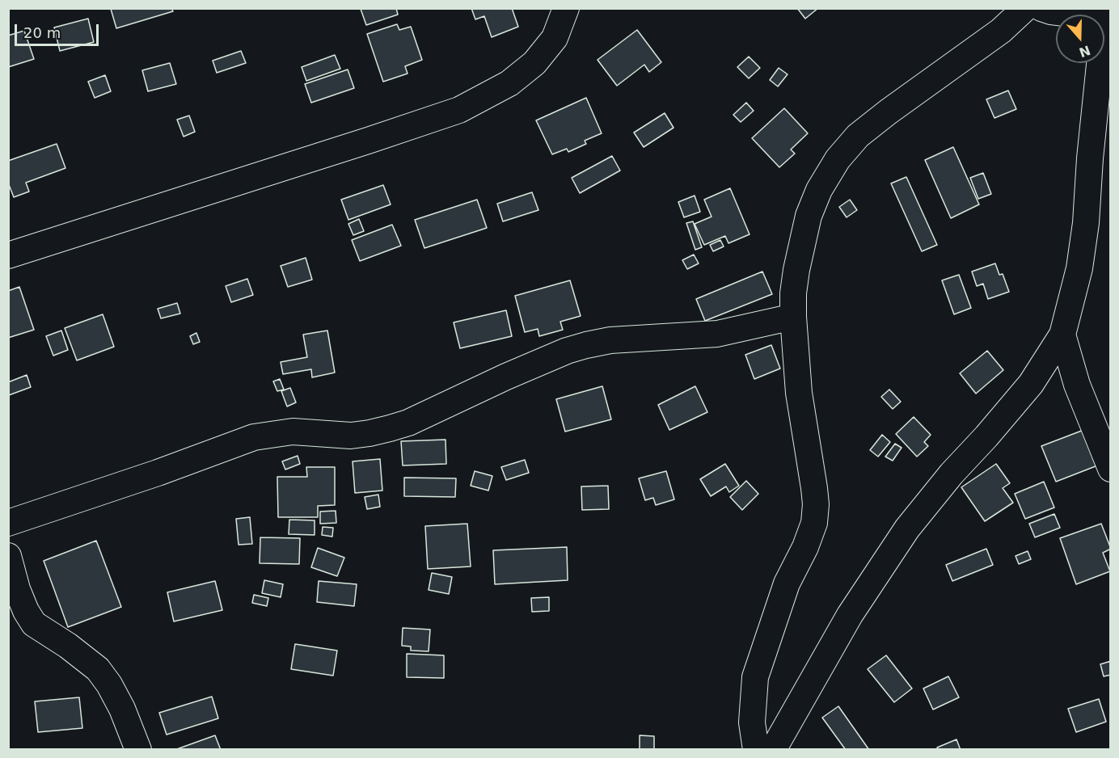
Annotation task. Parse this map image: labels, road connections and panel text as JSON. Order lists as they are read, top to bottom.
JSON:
{
  "scale_bar": "20 m",
  "north": "bottom"
}
